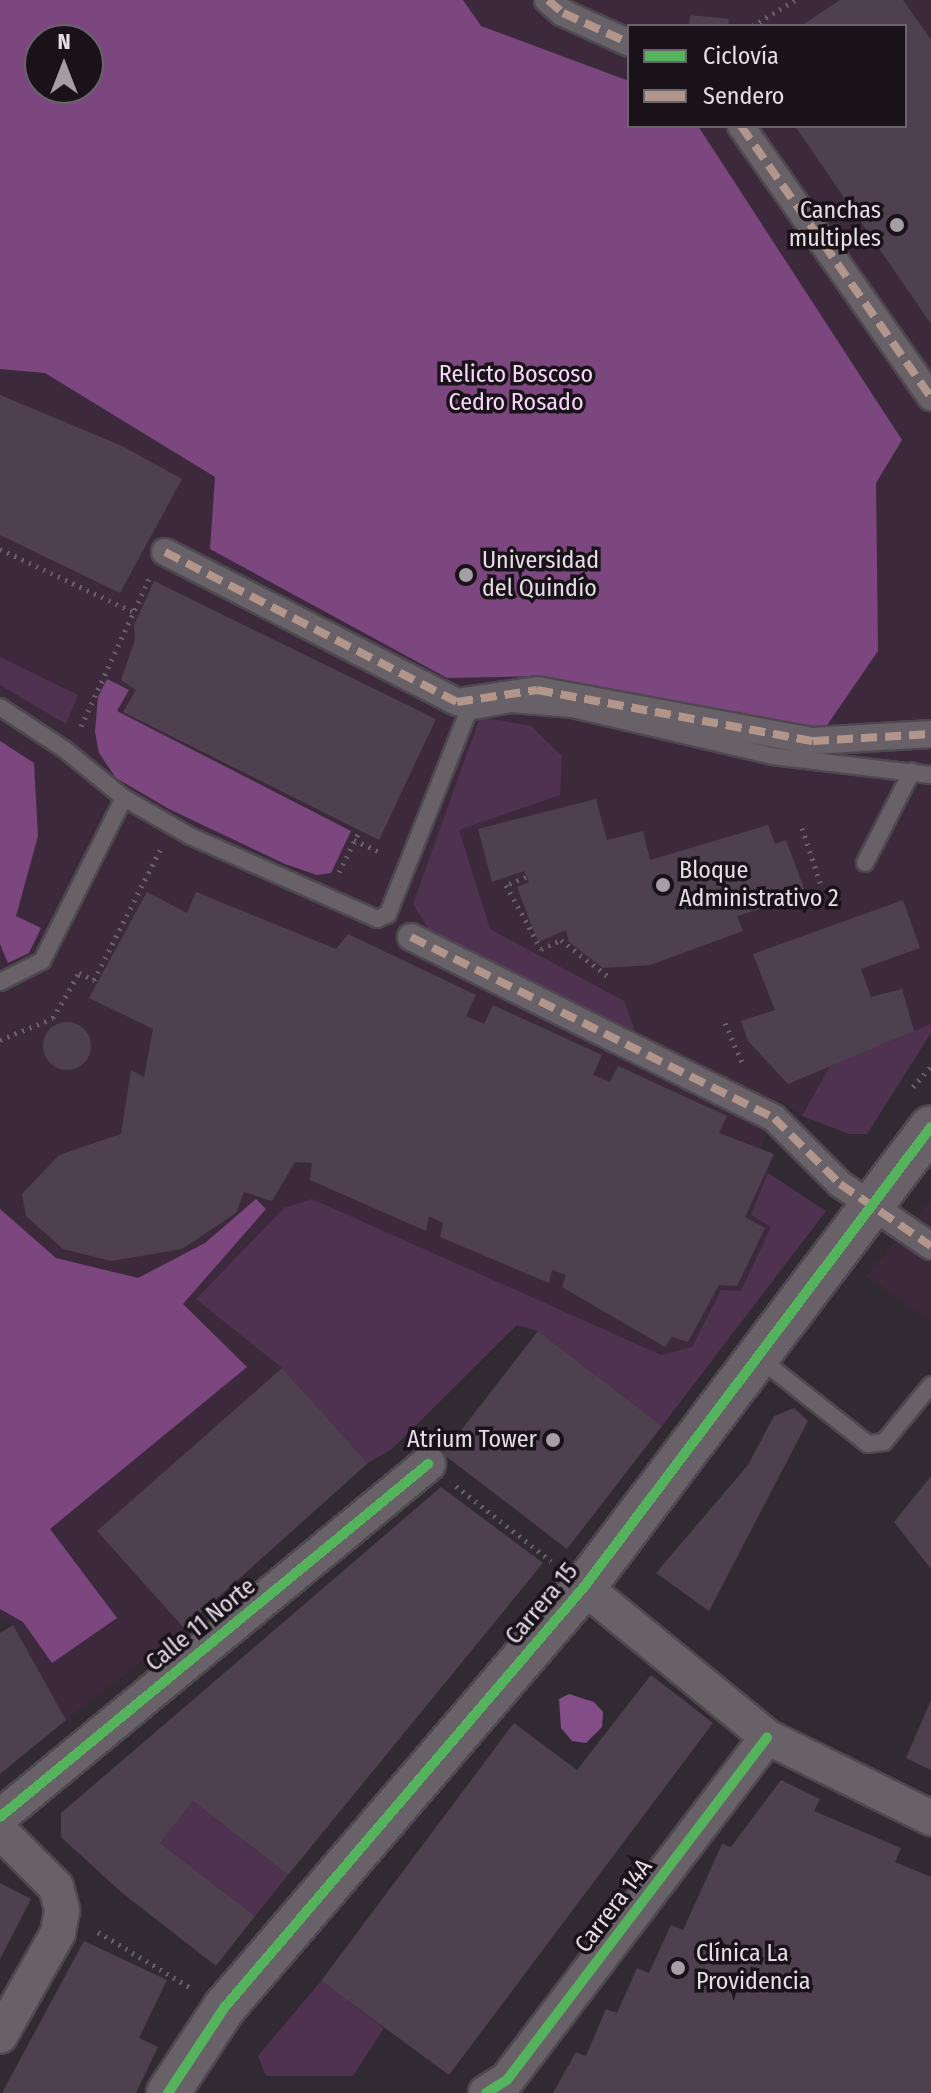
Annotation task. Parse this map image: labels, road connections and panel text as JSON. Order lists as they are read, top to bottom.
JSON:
{
  "streets": {
    "street": ["Carrera 15", "Calle 11 Norte", "Carrera 14A"]
  },
  "parks": ["Relicto Boscoso Cedro Rosado"],
  "places": [
    "Canchas multiples",
    "Universidad del Quindío",
    "Bloque Administrativo 2",
    "Atrium Tower",
    "Clínica La Providencia"
  ],
  "legend": ["Ciclovía", "Sendero"],
  "north": "top"
}
